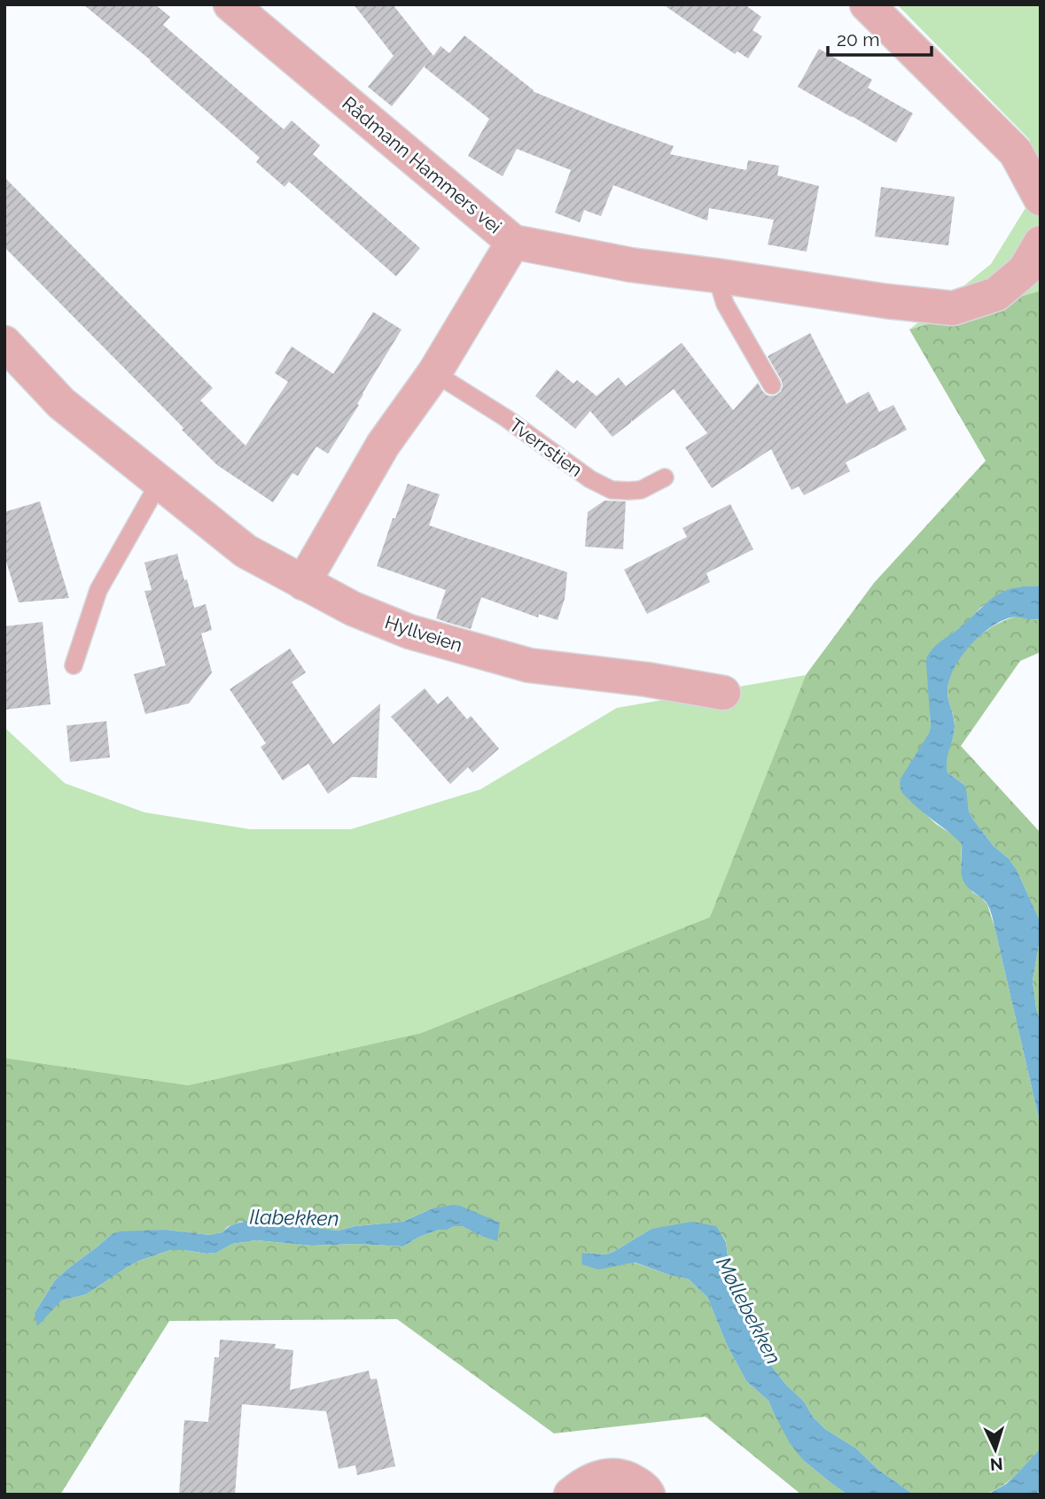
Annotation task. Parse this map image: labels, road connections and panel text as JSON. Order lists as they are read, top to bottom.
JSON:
{
  "streets": {
    "street": ["Rådmann Hammers vei", "Hyllveien"],
    "lane": ["Tverrstien"]
  },
  "water": ["Ilabekken", "Møllebekken"],
  "scale_bar": "20 m",
  "north": "bottom"
}
